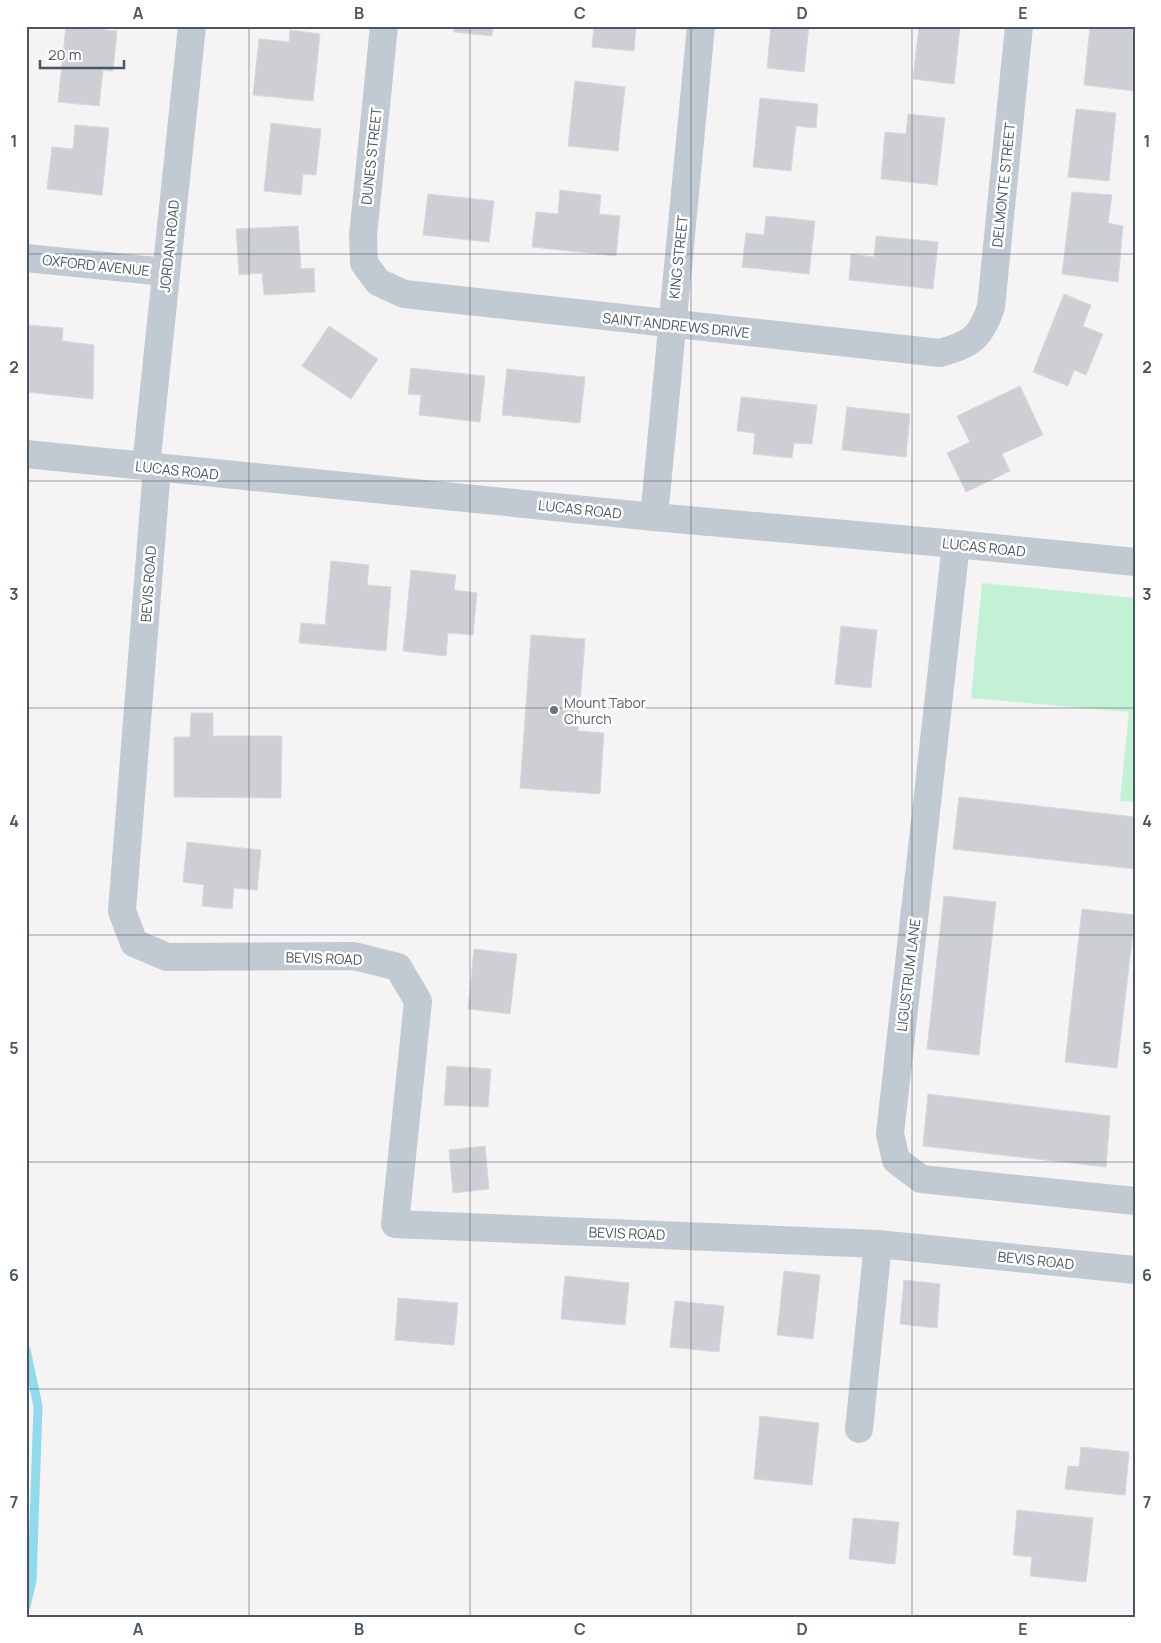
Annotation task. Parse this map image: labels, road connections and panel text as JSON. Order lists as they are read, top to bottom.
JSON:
{
  "streets": {
    "street": [
      "DUNES STREET",
      "DELMONTE STREET",
      "JORDAN ROAD",
      "KING STREET",
      "OXFORD AVENUE",
      "SAINT ANDREWS DRIVE",
      "LUCAS ROAD",
      "BEVIS ROAD",
      "LIGUSTRUM LANE"
    ]
  },
  "crossings": [
    ["DUNES STREET", "SAINT ANDREWS DRIVE"],
    ["DELMONTE STREET", "SAINT ANDREWS DRIVE"],
    ["JORDAN ROAD", "OXFORD AVENUE"],
    ["JORDAN ROAD", "LUCAS ROAD"],
    ["JORDAN ROAD", "BEVIS ROAD"],
    ["KING STREET", "SAINT ANDREWS DRIVE"],
    ["KING STREET", "LUCAS ROAD"],
    ["LUCAS ROAD", "BEVIS ROAD"],
    ["LUCAS ROAD", "LIGUSTRUM LANE"]
  ],
  "places": ["Mount Tabor Church"],
  "scale_bar": "20 m",
  "grid": {
    "columns": [
      "A",
      "B",
      "C",
      "D",
      "E"
    ],
    "rows": [
      "1",
      "2",
      "3",
      "4",
      "5",
      "6",
      "7"
    ]
  }
}
